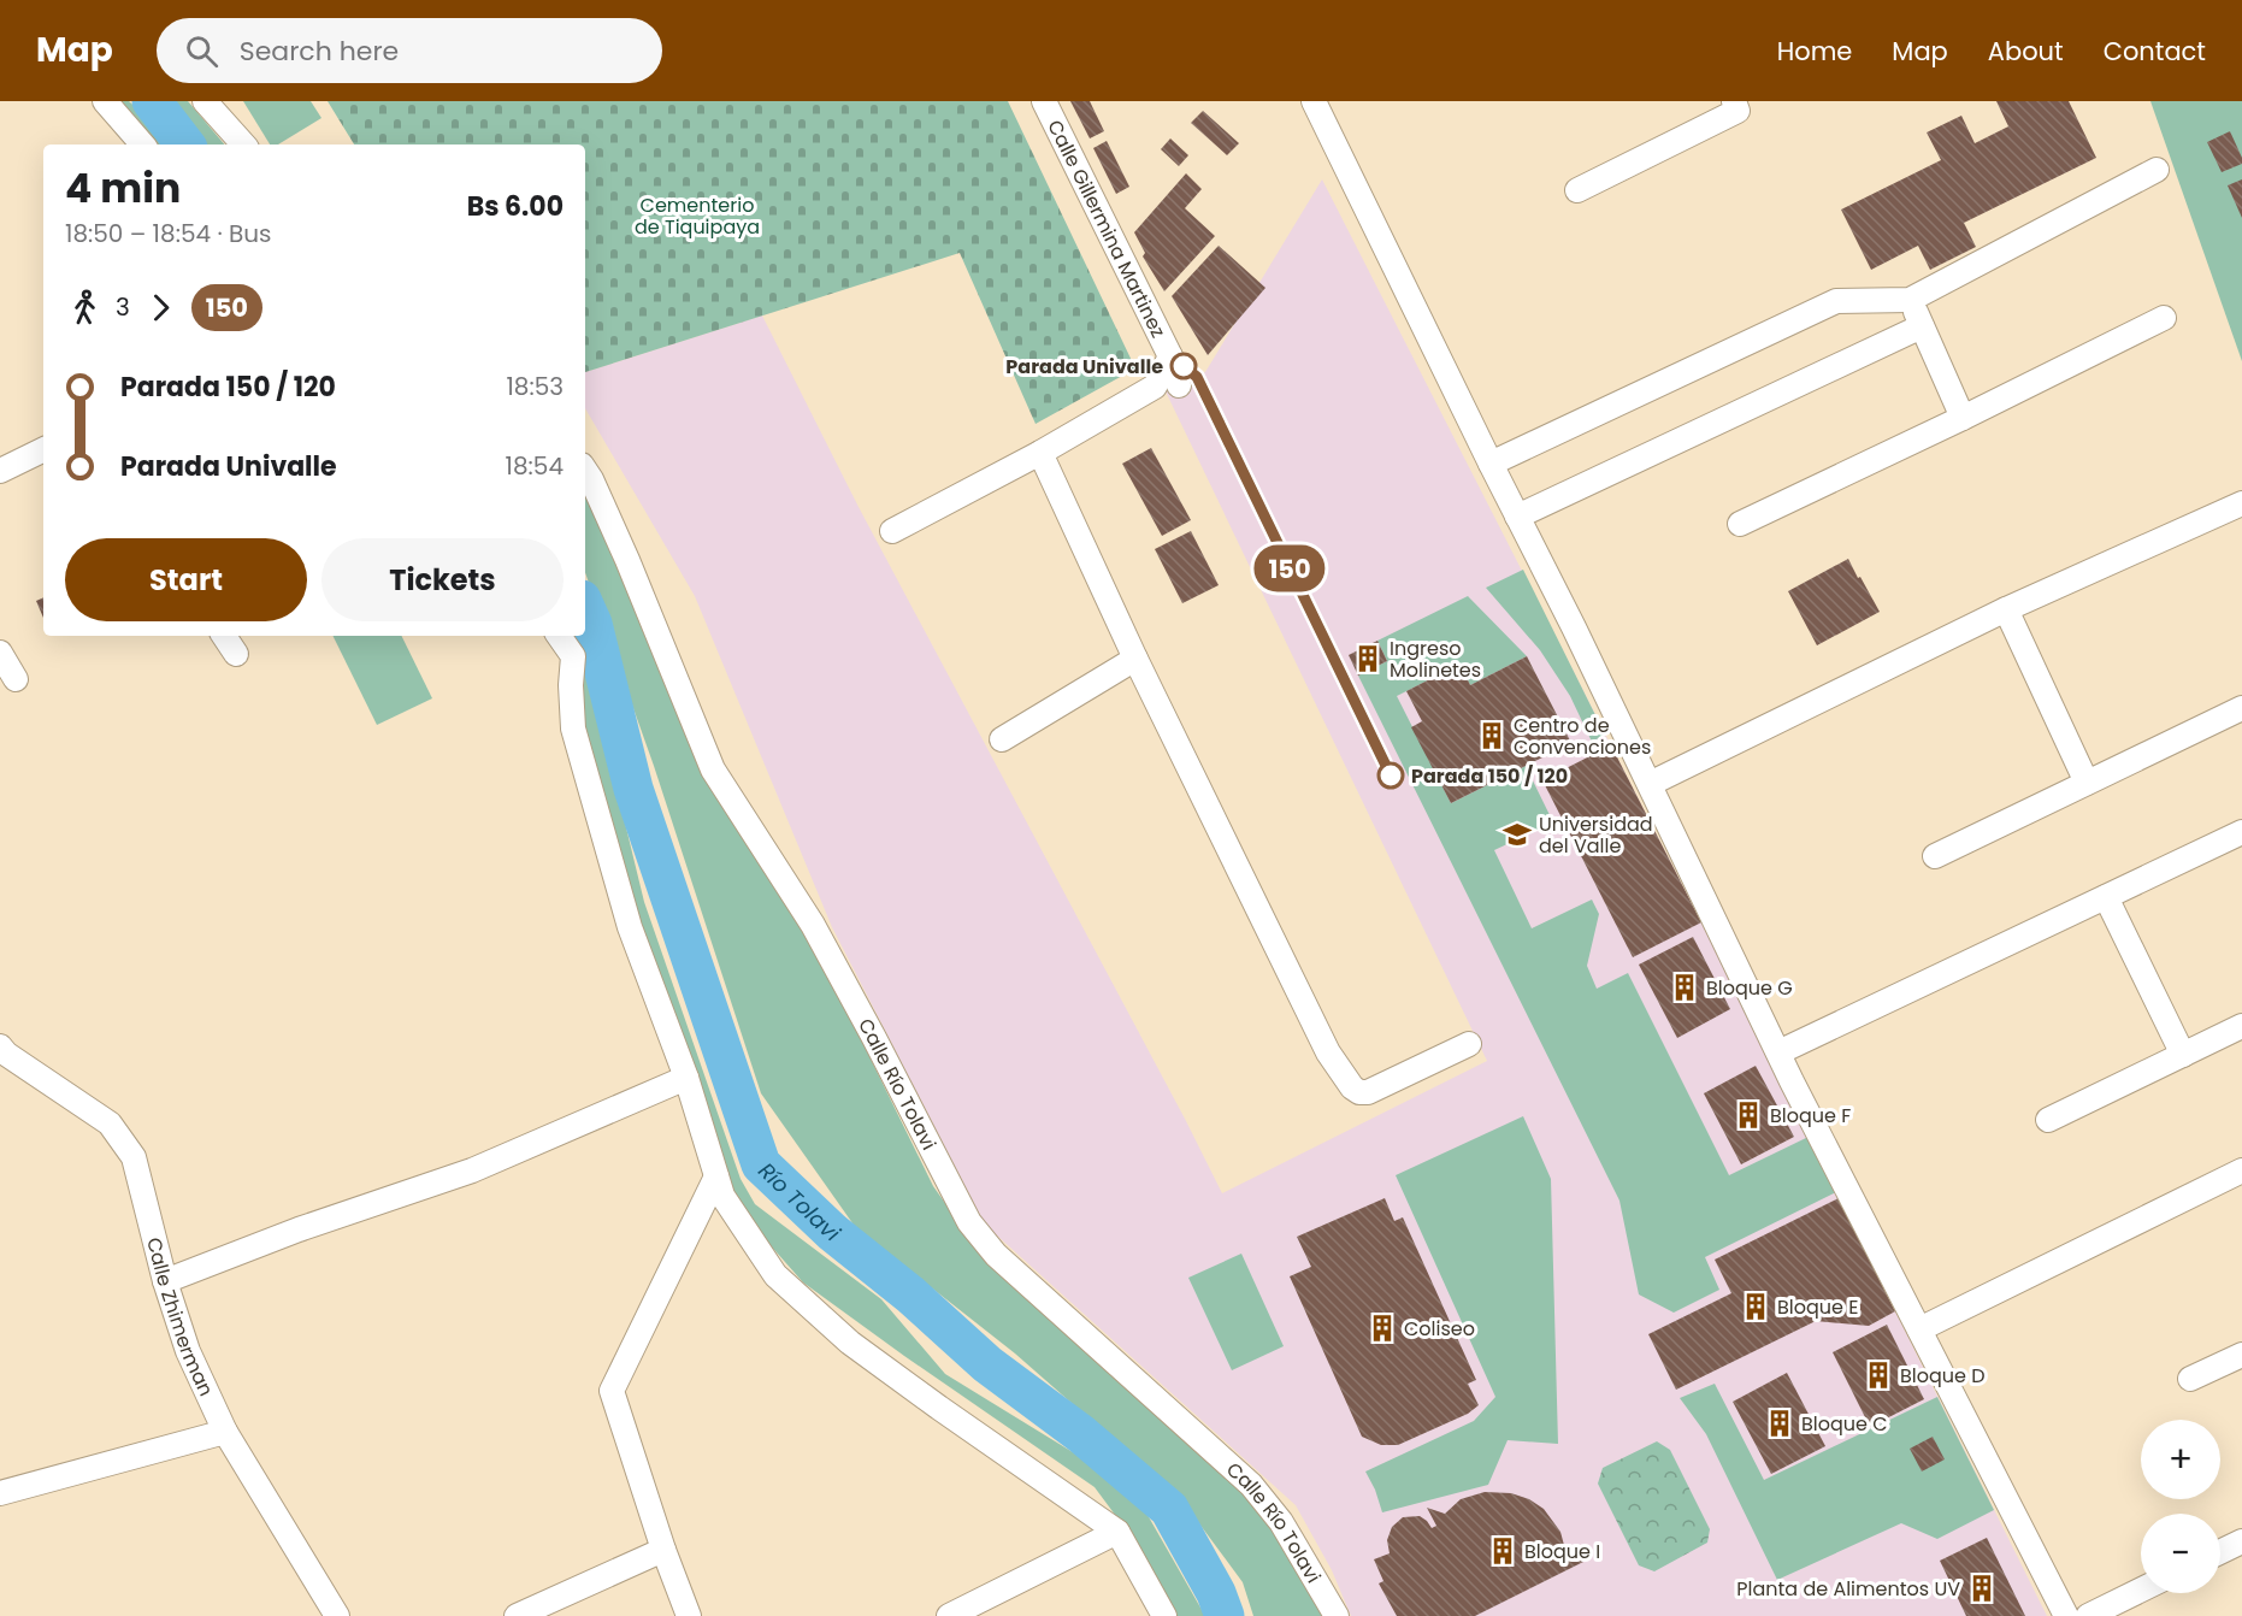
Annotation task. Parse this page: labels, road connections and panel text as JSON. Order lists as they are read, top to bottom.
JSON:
{
  "streets": {
    "street": ["Calle Gillermina Martinez", "Calle Río Tolavi", "Calle Zhimerman"]
  },
  "water": ["Río Tolavi"],
  "parks": ["Cementerio de Tiquipaya"],
  "places": {
    "other": ["Parada Univalle", "Parada 150 / 120"],
    "building": [
      "Ingreso Molinetes",
      "Centro de Convenciones",
      "Bloque G",
      "Bloque F",
      "Bloque E",
      "Coliseo",
      "Bloque D",
      "Bloque C",
      "Bloque I",
      "Planta de Alimentos UV"
    ],
    "school or university": ["Universidad del Valle"]
  },
  "lines": ["bus line 150"],
  "page": {
    "header": "Map",
    "search": "Search here",
    "nav": [
      "Home",
      "Map",
      "About",
      "Contact"
    ],
    "on_map": "150",
    "heading": ["4 min", "18:50 – 18:54 · Bus", "Bs 6.00"],
    "legs": ["3", "150"],
    "list": [
      {
        "name": "Parada 150 / 120",
        "value": "18:53"
      },
      {
        "name": "Parada Univalle",
        "value": "18:54"
      }
    ],
    "buttons": ["Start", "Tickets"],
    "map_buttons": ["+", "−"]
  }
}
